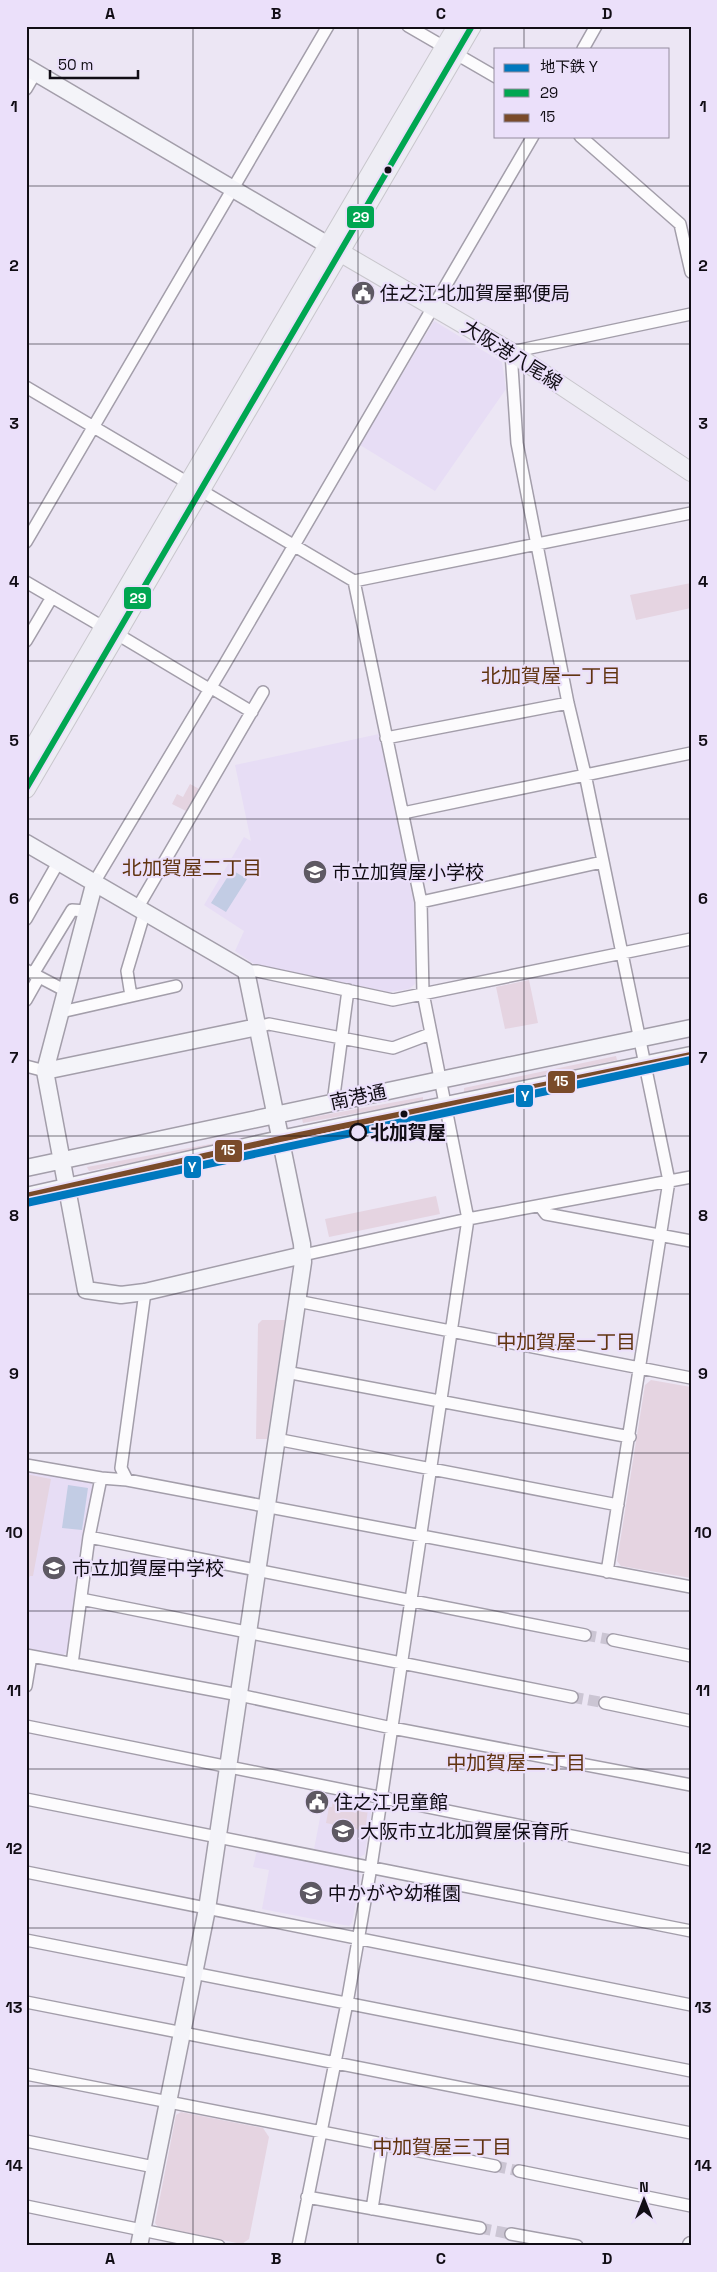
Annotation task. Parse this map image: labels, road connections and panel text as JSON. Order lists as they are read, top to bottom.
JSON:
{
  "streets": {
    "main road": ["大阪港八尾線"],
    "street": ["南港通"]
  },
  "districts": [
    "北加賀屋一丁目",
    "北加賀屋二丁目",
    "中加賀屋一丁目",
    "中加賀屋二丁目",
    "中加賀屋三丁目"
  ],
  "places": {
    "public building": ["住之江北加賀屋郵便局", "住之江児童館"],
    "school or university": [
      "市立加賀屋小学校",
      "市立加賀屋中学校",
      "大阪市立北加賀屋保育所",
      "中かがや幼稚園"
    ],
    "other": ["北加賀屋"]
  },
  "lines": ["transit line 29", "transit line 15", "metro line Y"],
  "legend": ["地下鉄 Y", "29", "15"],
  "scale_bar": "50 m",
  "north": "top",
  "grid": {
    "columns": [
      "A",
      "B",
      "C",
      "D"
    ],
    "rows": [
      "1",
      "2",
      "3",
      "4",
      "5",
      "6",
      "7",
      "8",
      "9",
      "10",
      "11",
      "12",
      "13",
      "14"
    ]
  }
}
